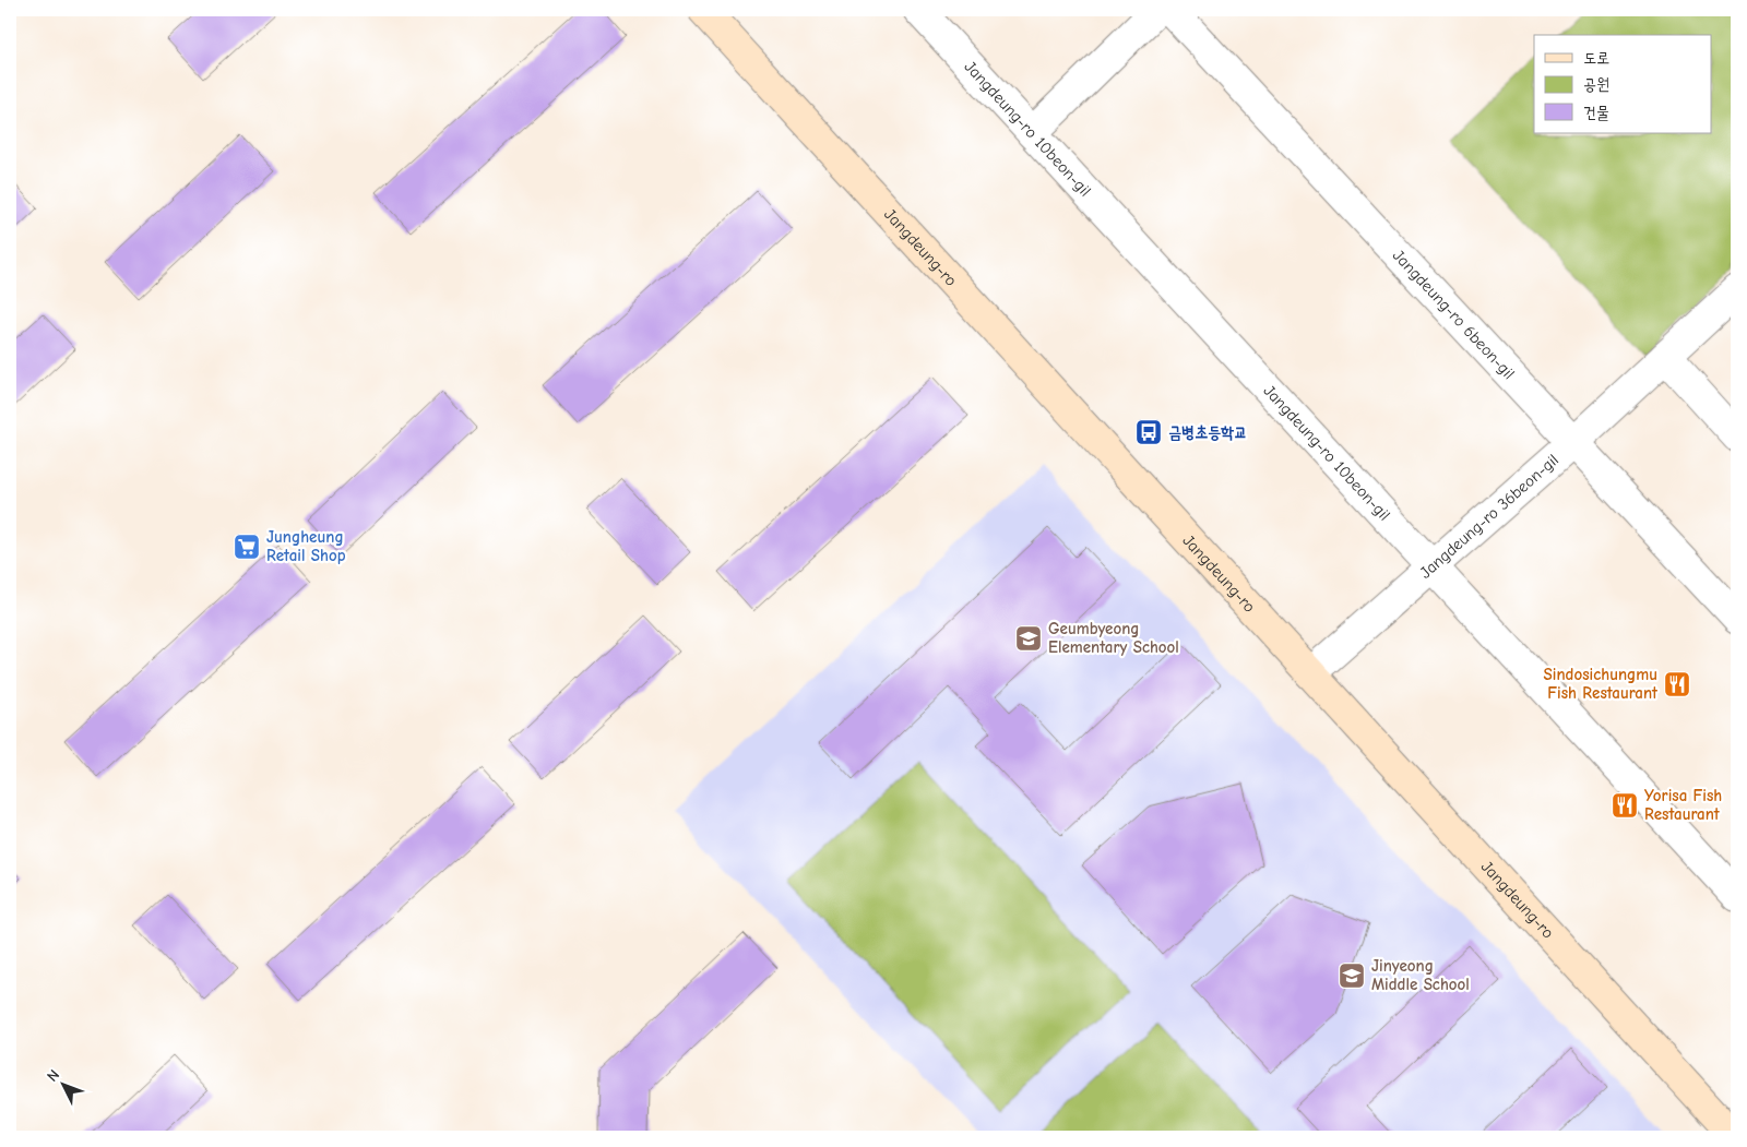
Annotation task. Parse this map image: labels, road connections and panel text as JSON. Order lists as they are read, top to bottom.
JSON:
{
  "streets": {
    "main road": ["Jangdeung-ro"],
    "street": ["Jangdeung-ro 10beon-gil", "Jangdeung-ro 6beon-gil", "Jangdeung-ro 36beon-gil"]
  },
  "crossings": [
    ["Jangdeung-ro 10beon-gil", "Jangdeung-ro 36beon-gil"],
    ["Jangdeung-ro", "Jangdeung-ro 36beon-gil"],
    ["Jangdeung-ro 6beon-gil", "Jangdeung-ro 36beon-gil"]
  ],
  "places": {
    "bus stop": ["금병초등학교"],
    "supermarket": ["Jungheung Retail Shop"],
    "school or university": ["Geumbyeong Elementary School", "Jinyeong Middle School"],
    "restaurant": ["Sindosichungmu Fish Restaurant", "Yorisa Fish Restaurant"]
  },
  "legend": ["도로", "공원", "건물"],
  "north": "top left"
}
